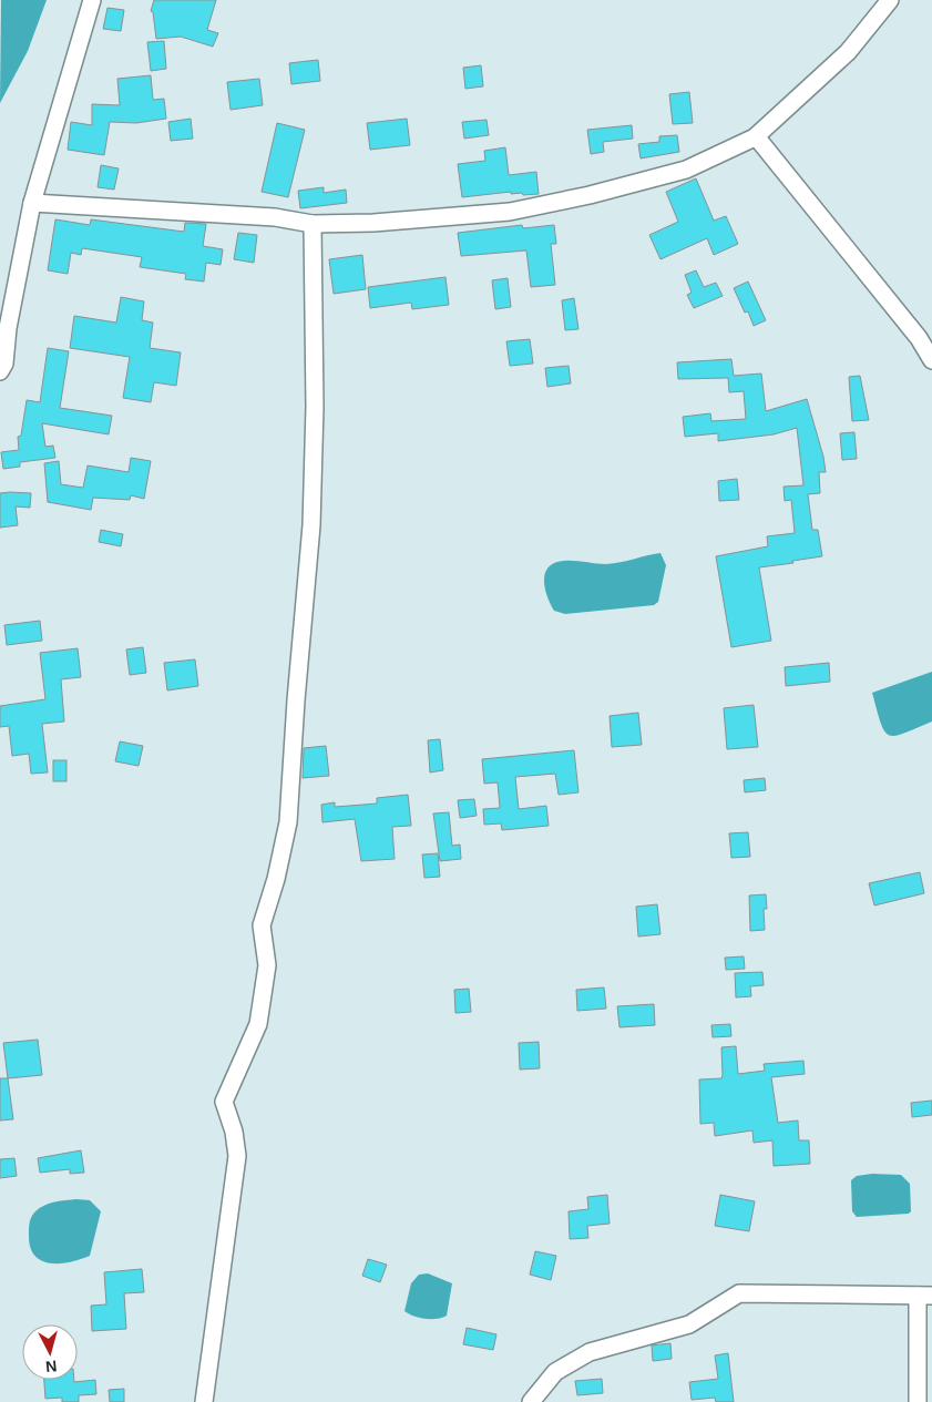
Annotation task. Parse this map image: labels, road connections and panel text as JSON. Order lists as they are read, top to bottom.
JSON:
{
  "north": "bottom"
}
